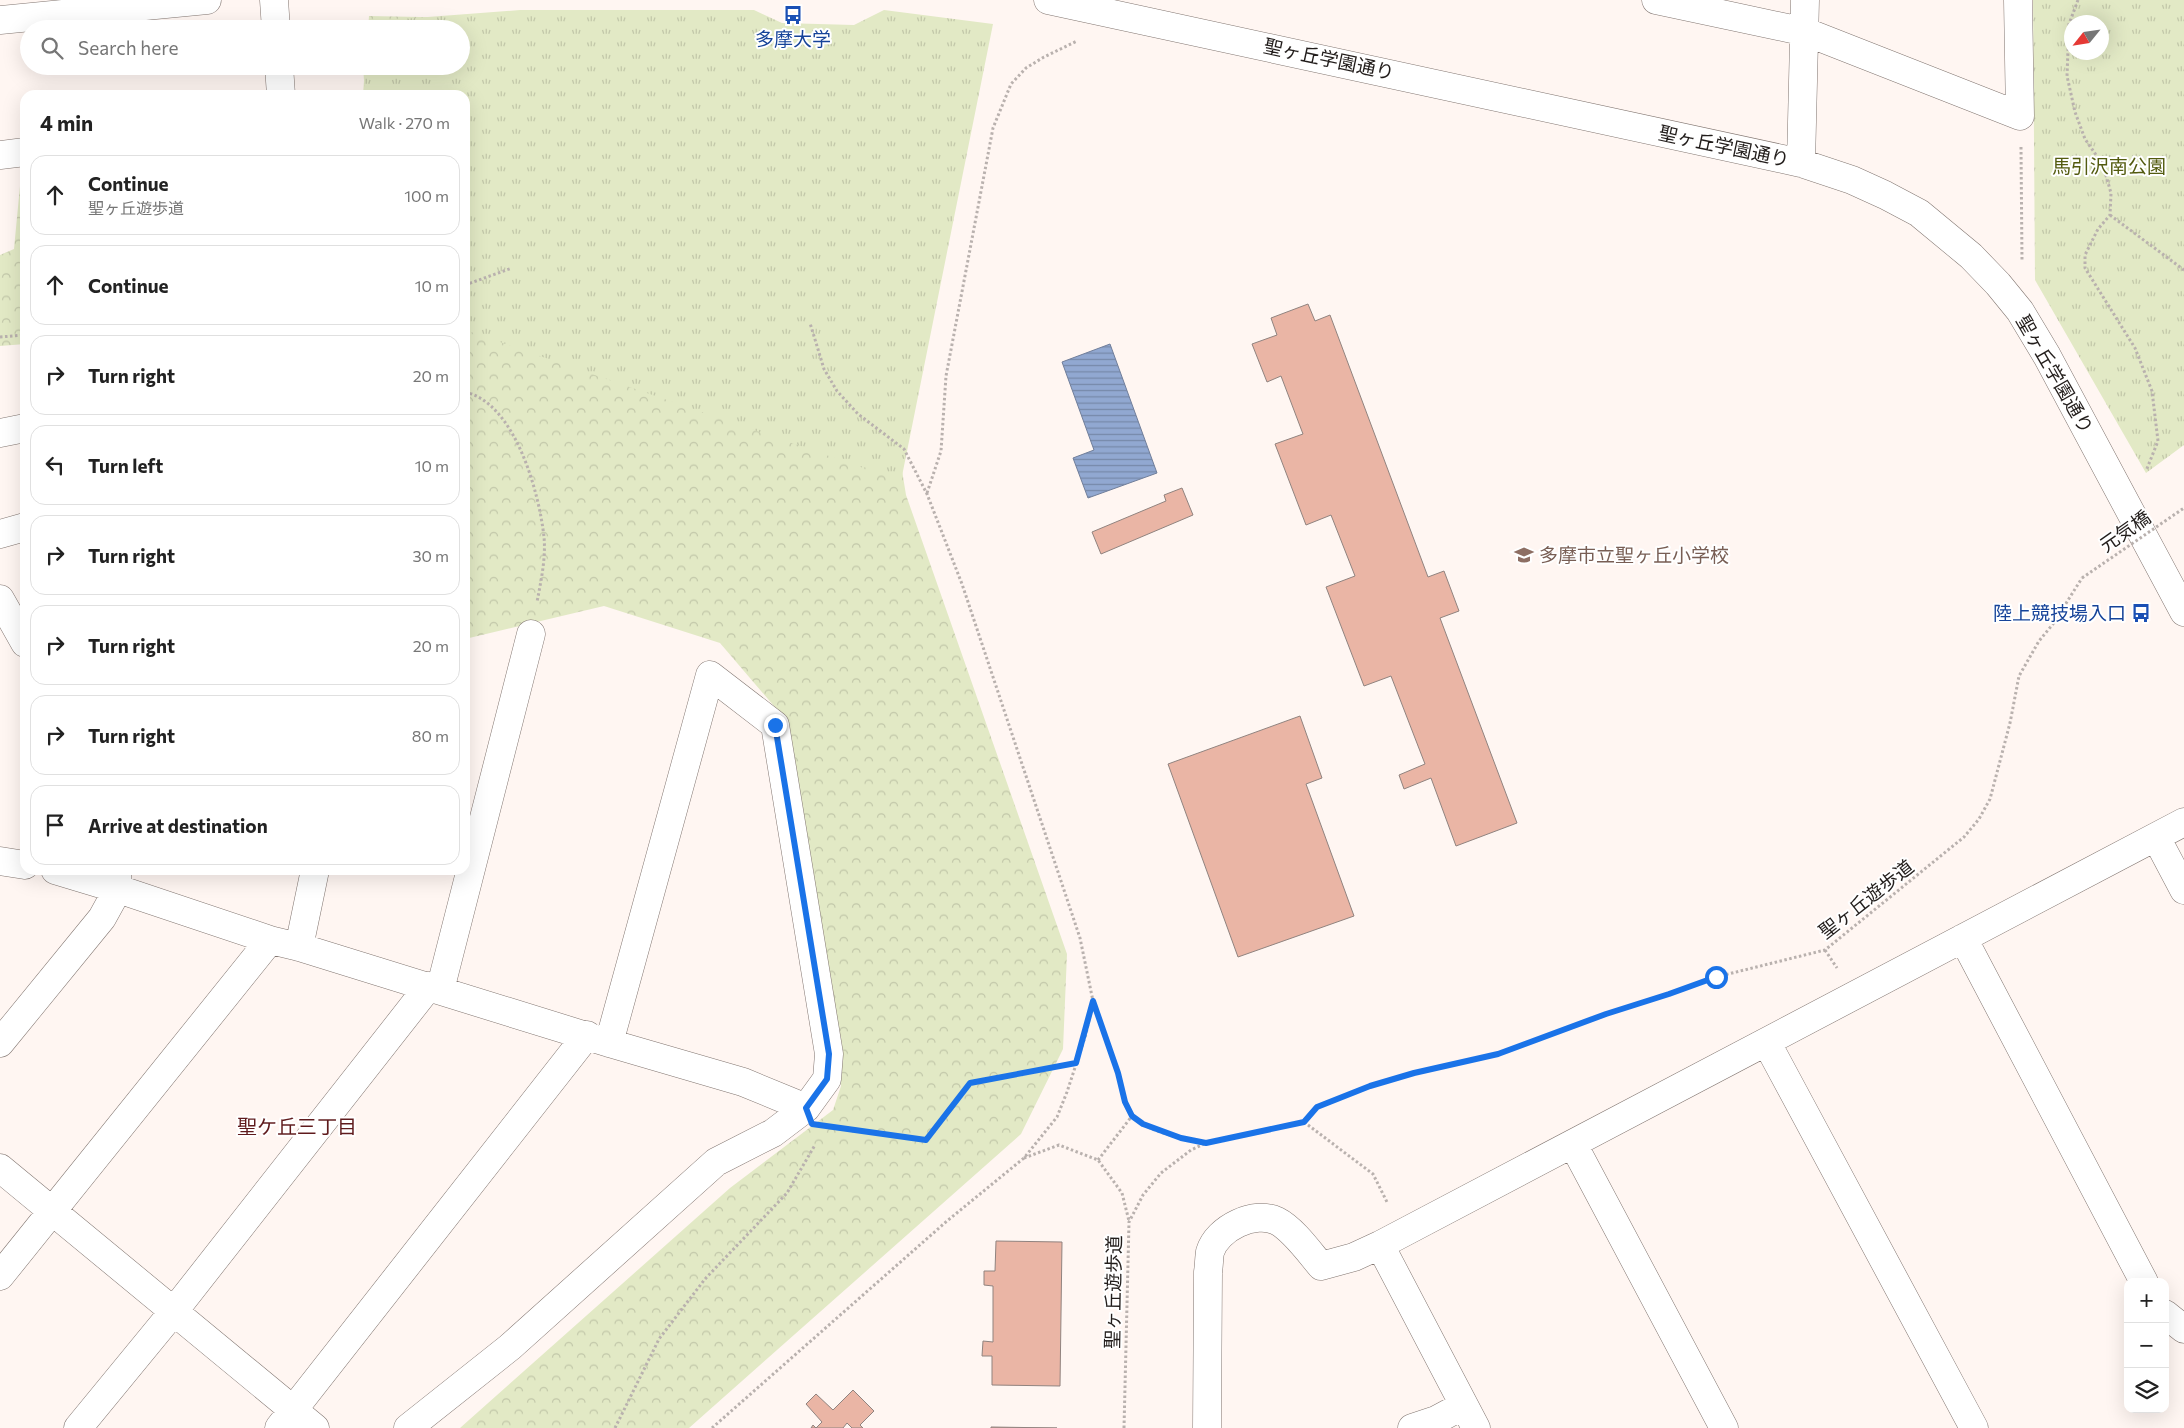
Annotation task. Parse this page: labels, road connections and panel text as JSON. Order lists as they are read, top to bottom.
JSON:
{
  "streets": {
    "street": ["聖ヶ丘学園通り"],
    "path": ["元気橋", "聖ヶ丘遊歩道"]
  },
  "crossings": [
    ["元気橋", "聖ヶ丘遊歩道"]
  ],
  "districts": ["聖ケ丘三丁目"],
  "parks": ["馬引沢南公園"],
  "places": {
    "bus stop": ["多摩大学", "陸上競技場入口"],
    "school or university": ["多摩市立聖ヶ丘小学校"]
  },
  "north": "bottom left",
  "page": {
    "search": "Search here",
    "heading": ["4 min", "Walk · 270 m"],
    "list": [
      ["Continue", "聖ヶ丘遊歩道", "100 m"],
      ["Continue", "10 m"],
      ["Turn right", "20 m"],
      ["Turn left", "10 m"],
      ["Turn right", "30 m"],
      ["Turn right", "20 m"],
      ["Turn right", "80 m"],
      "Arrive at destination"
    ],
    "map_buttons": ["+", "−"]
  }
}
